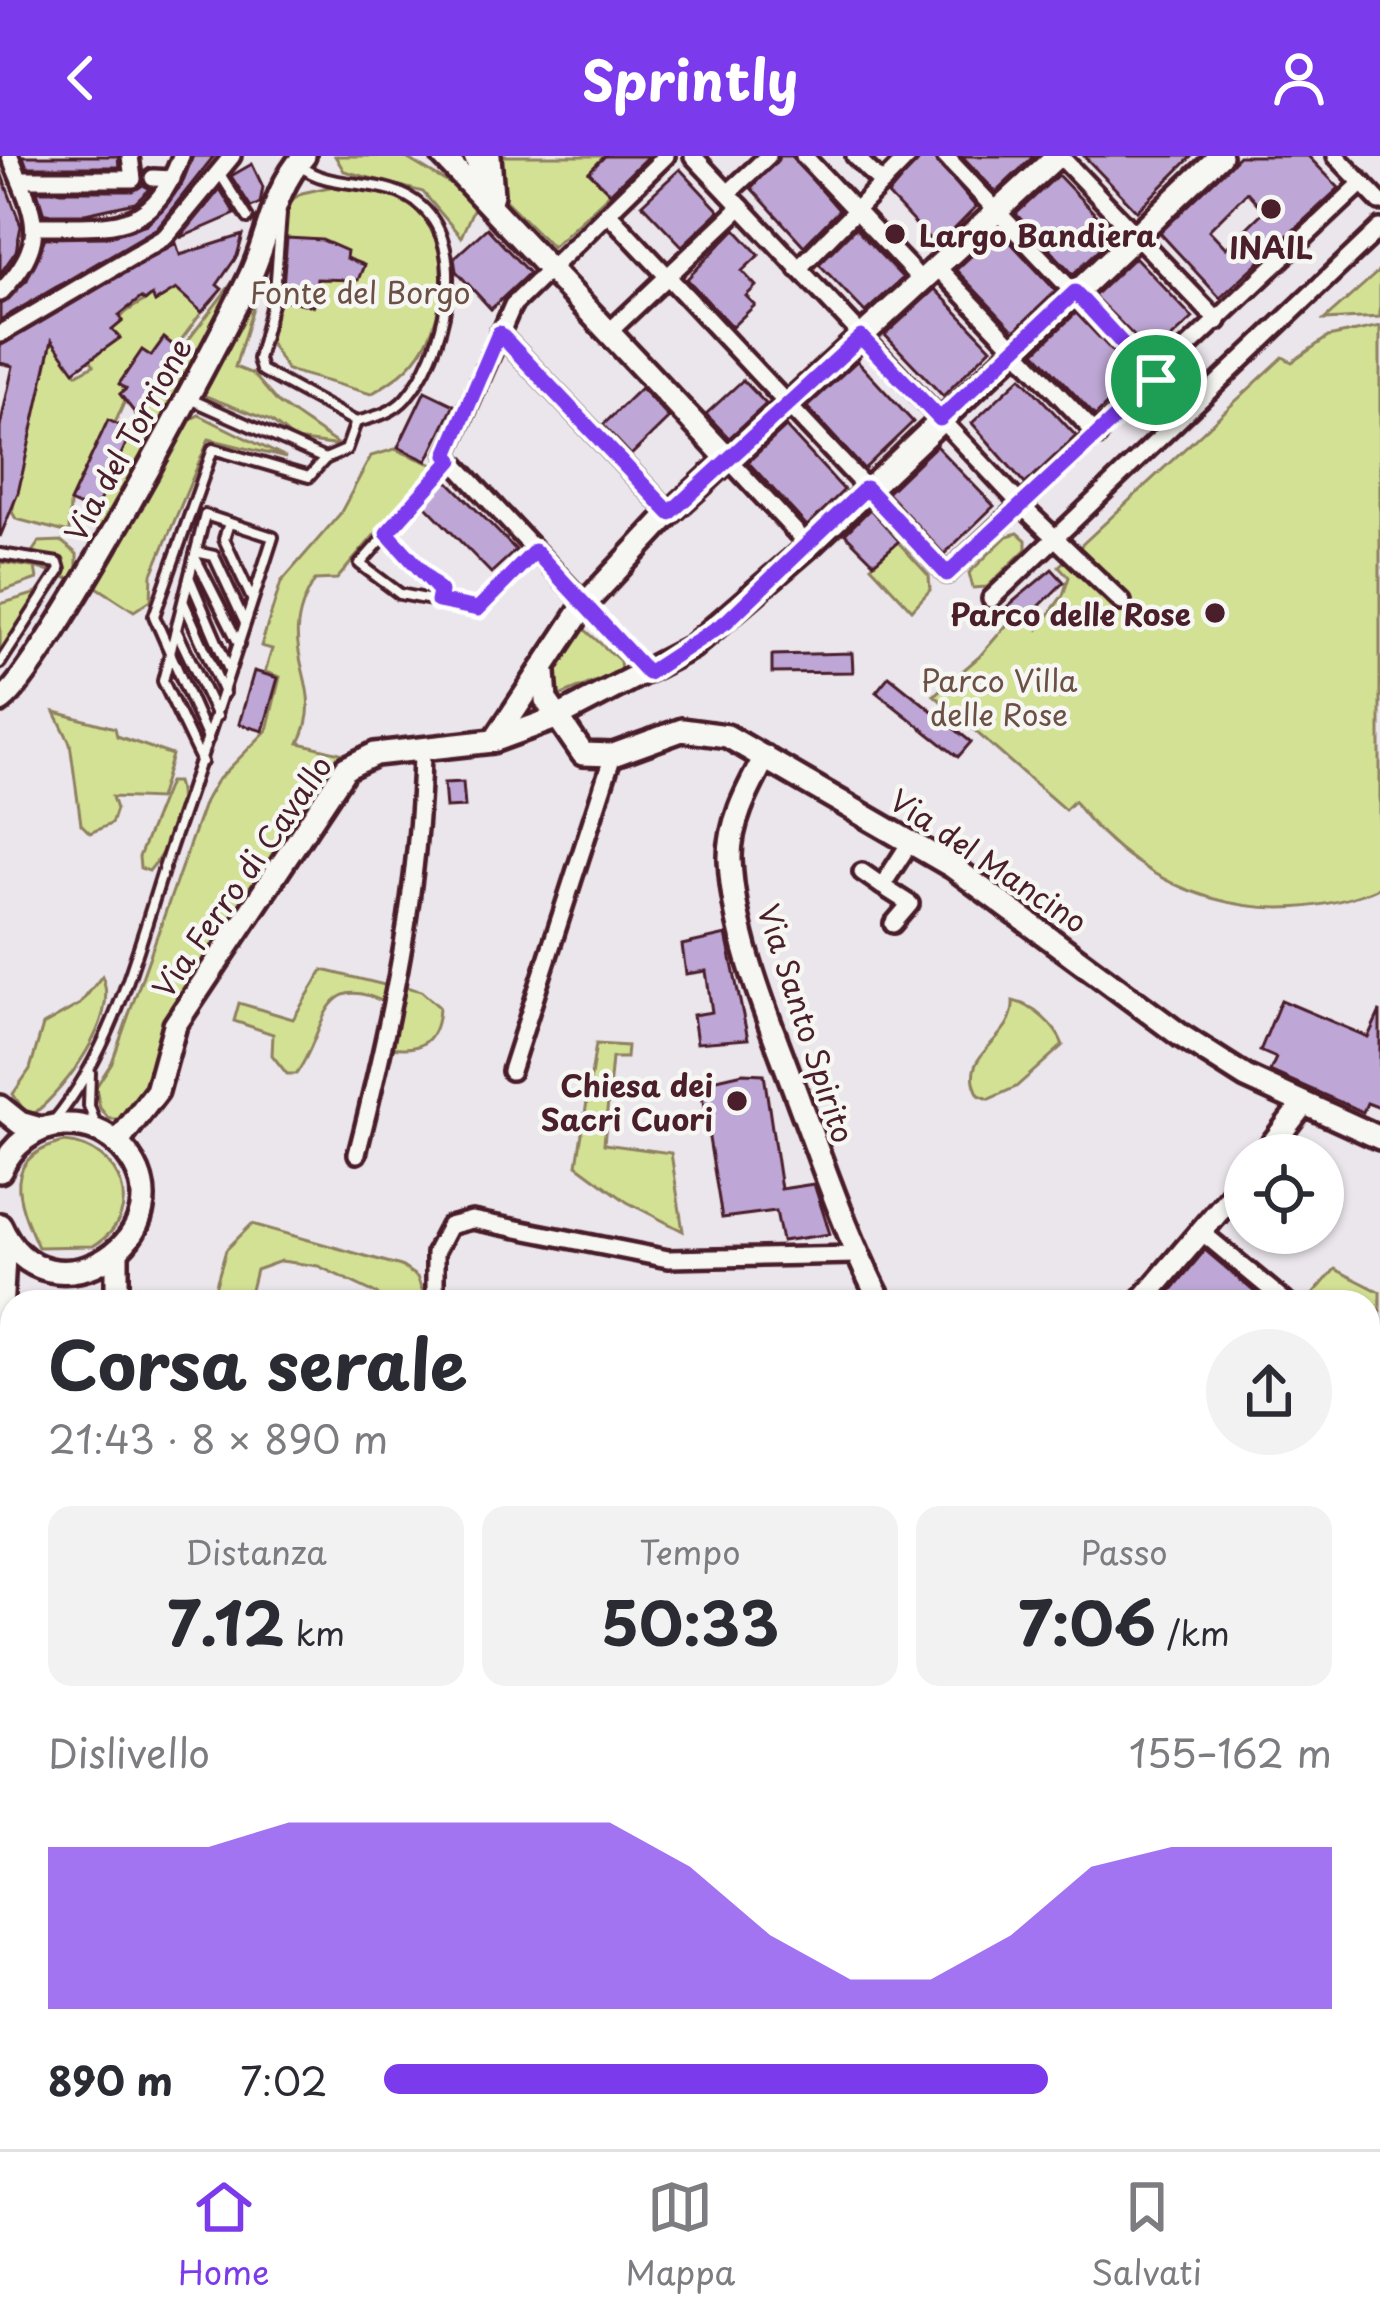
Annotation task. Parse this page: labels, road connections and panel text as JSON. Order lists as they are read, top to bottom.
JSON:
{
  "streets": {
    "street": [
      "Via del Torrione",
      "Via del Mancino",
      "Via Ferro di Cavallo",
      "Via Santo Spirito"
    ]
  },
  "crossings": [
    ["Via del Mancino", "Via Santo Spirito"]
  ],
  "parks": ["Fonte del Borgo", "Parco Villa delle Rose"],
  "places": [
    "INAIL",
    "Largo Bandiera",
    "Parco delle Rose",
    "Chiesa dei Sacri Cuori"
  ],
  "page": {
    "header": "Sprintly",
    "heading": ["Corsa serale", "21:43 · 8 × 890 m"],
    "stats": [
      ["Distanza", "7.12 km"],
      ["Tempo", "50:33"],
      ["Passo", "7:06 /km"]
    ],
    "chart": ["Dislivello", "155–162 m"],
    "list": [
      {
        "name": "890 m",
        "note": "7:02"
      }
    ],
    "tabs": ["Home", "Mappa", "Salvati"]
  }
}
